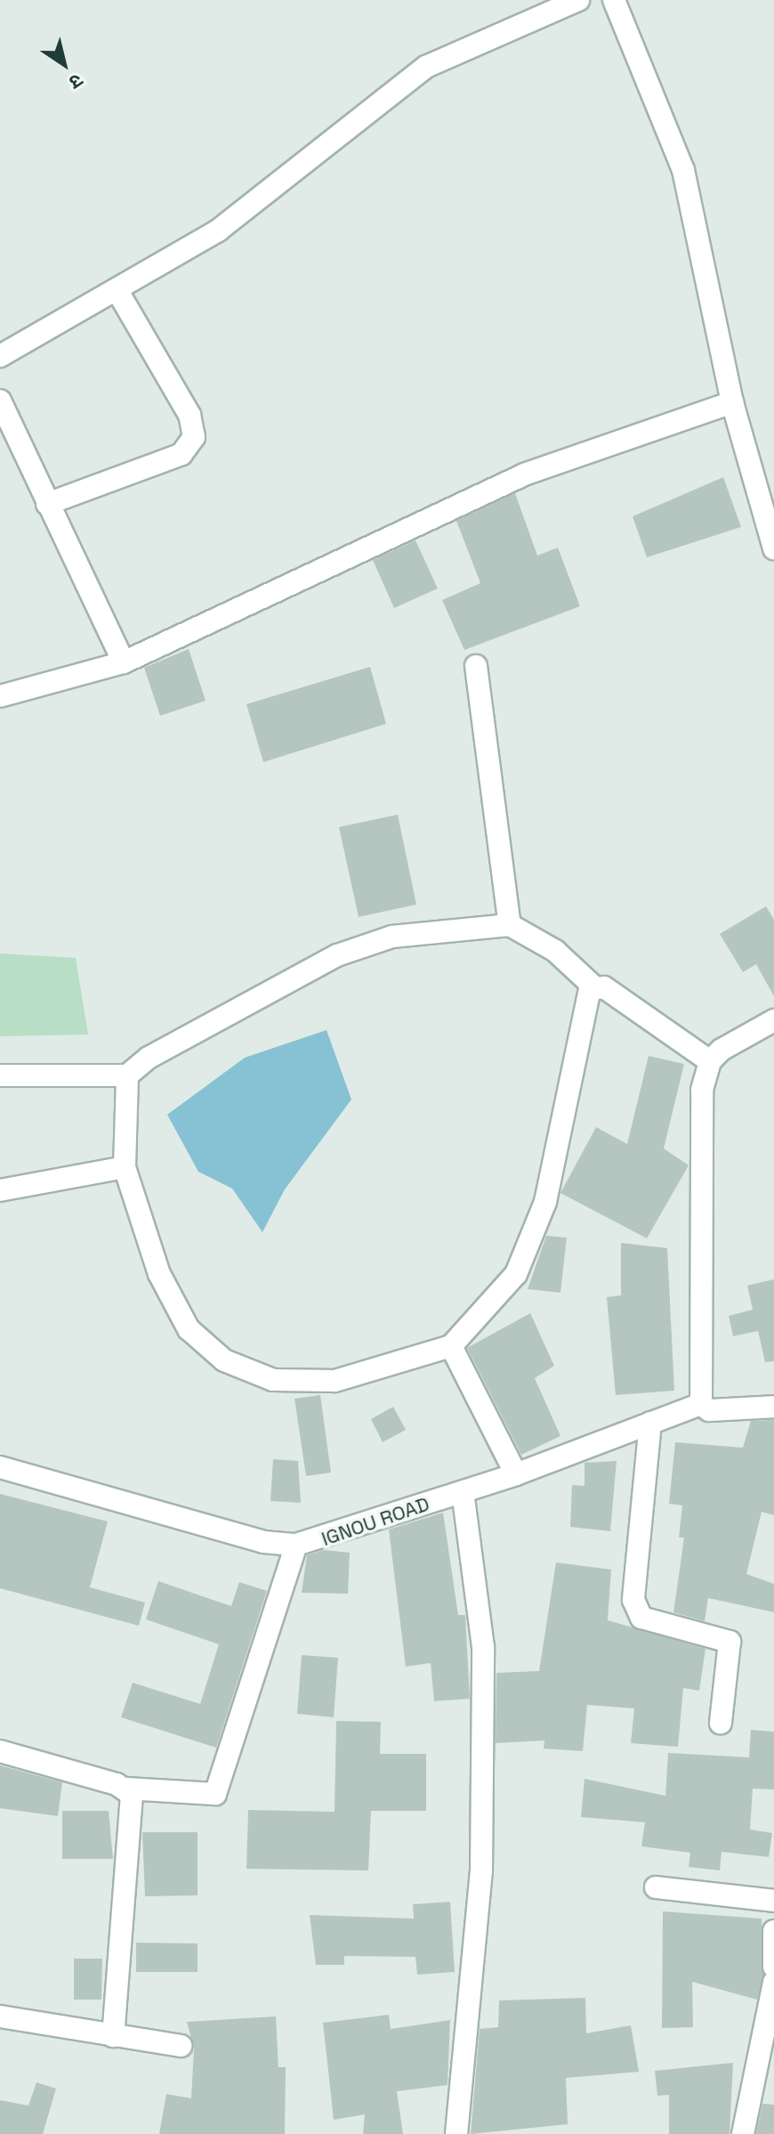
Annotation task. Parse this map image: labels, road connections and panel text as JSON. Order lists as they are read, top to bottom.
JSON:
{
  "streets": {
    "street": ["IGNOU ROAD"]
  },
  "north": "bottom right"
}
